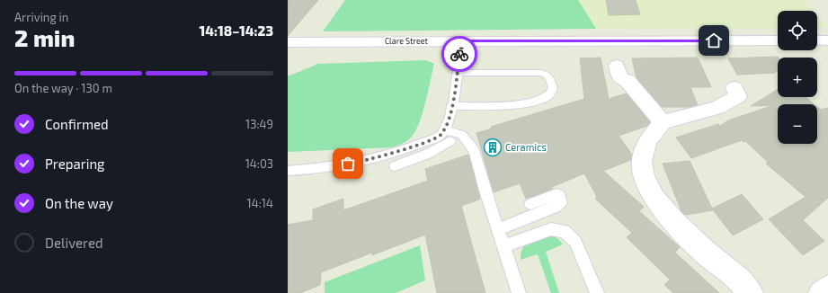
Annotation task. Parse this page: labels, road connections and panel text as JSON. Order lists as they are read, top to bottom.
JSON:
{
  "streets": {
    "main road": ["Clare Street"]
  },
  "places": {
    "building": ["Ceramics"]
  },
  "page": {
    "heading": ["2 min", "Arriving in", "14:18–14:23"],
    "map_buttons": ["+", "−"],
    "bar": "On the way · 130 m",
    "list": [
      ["Confirmed", "13:49"],
      ["Preparing", "14:03"],
      ["On the way", "14:14"],
      "Delivered"
    ]
  }
}
